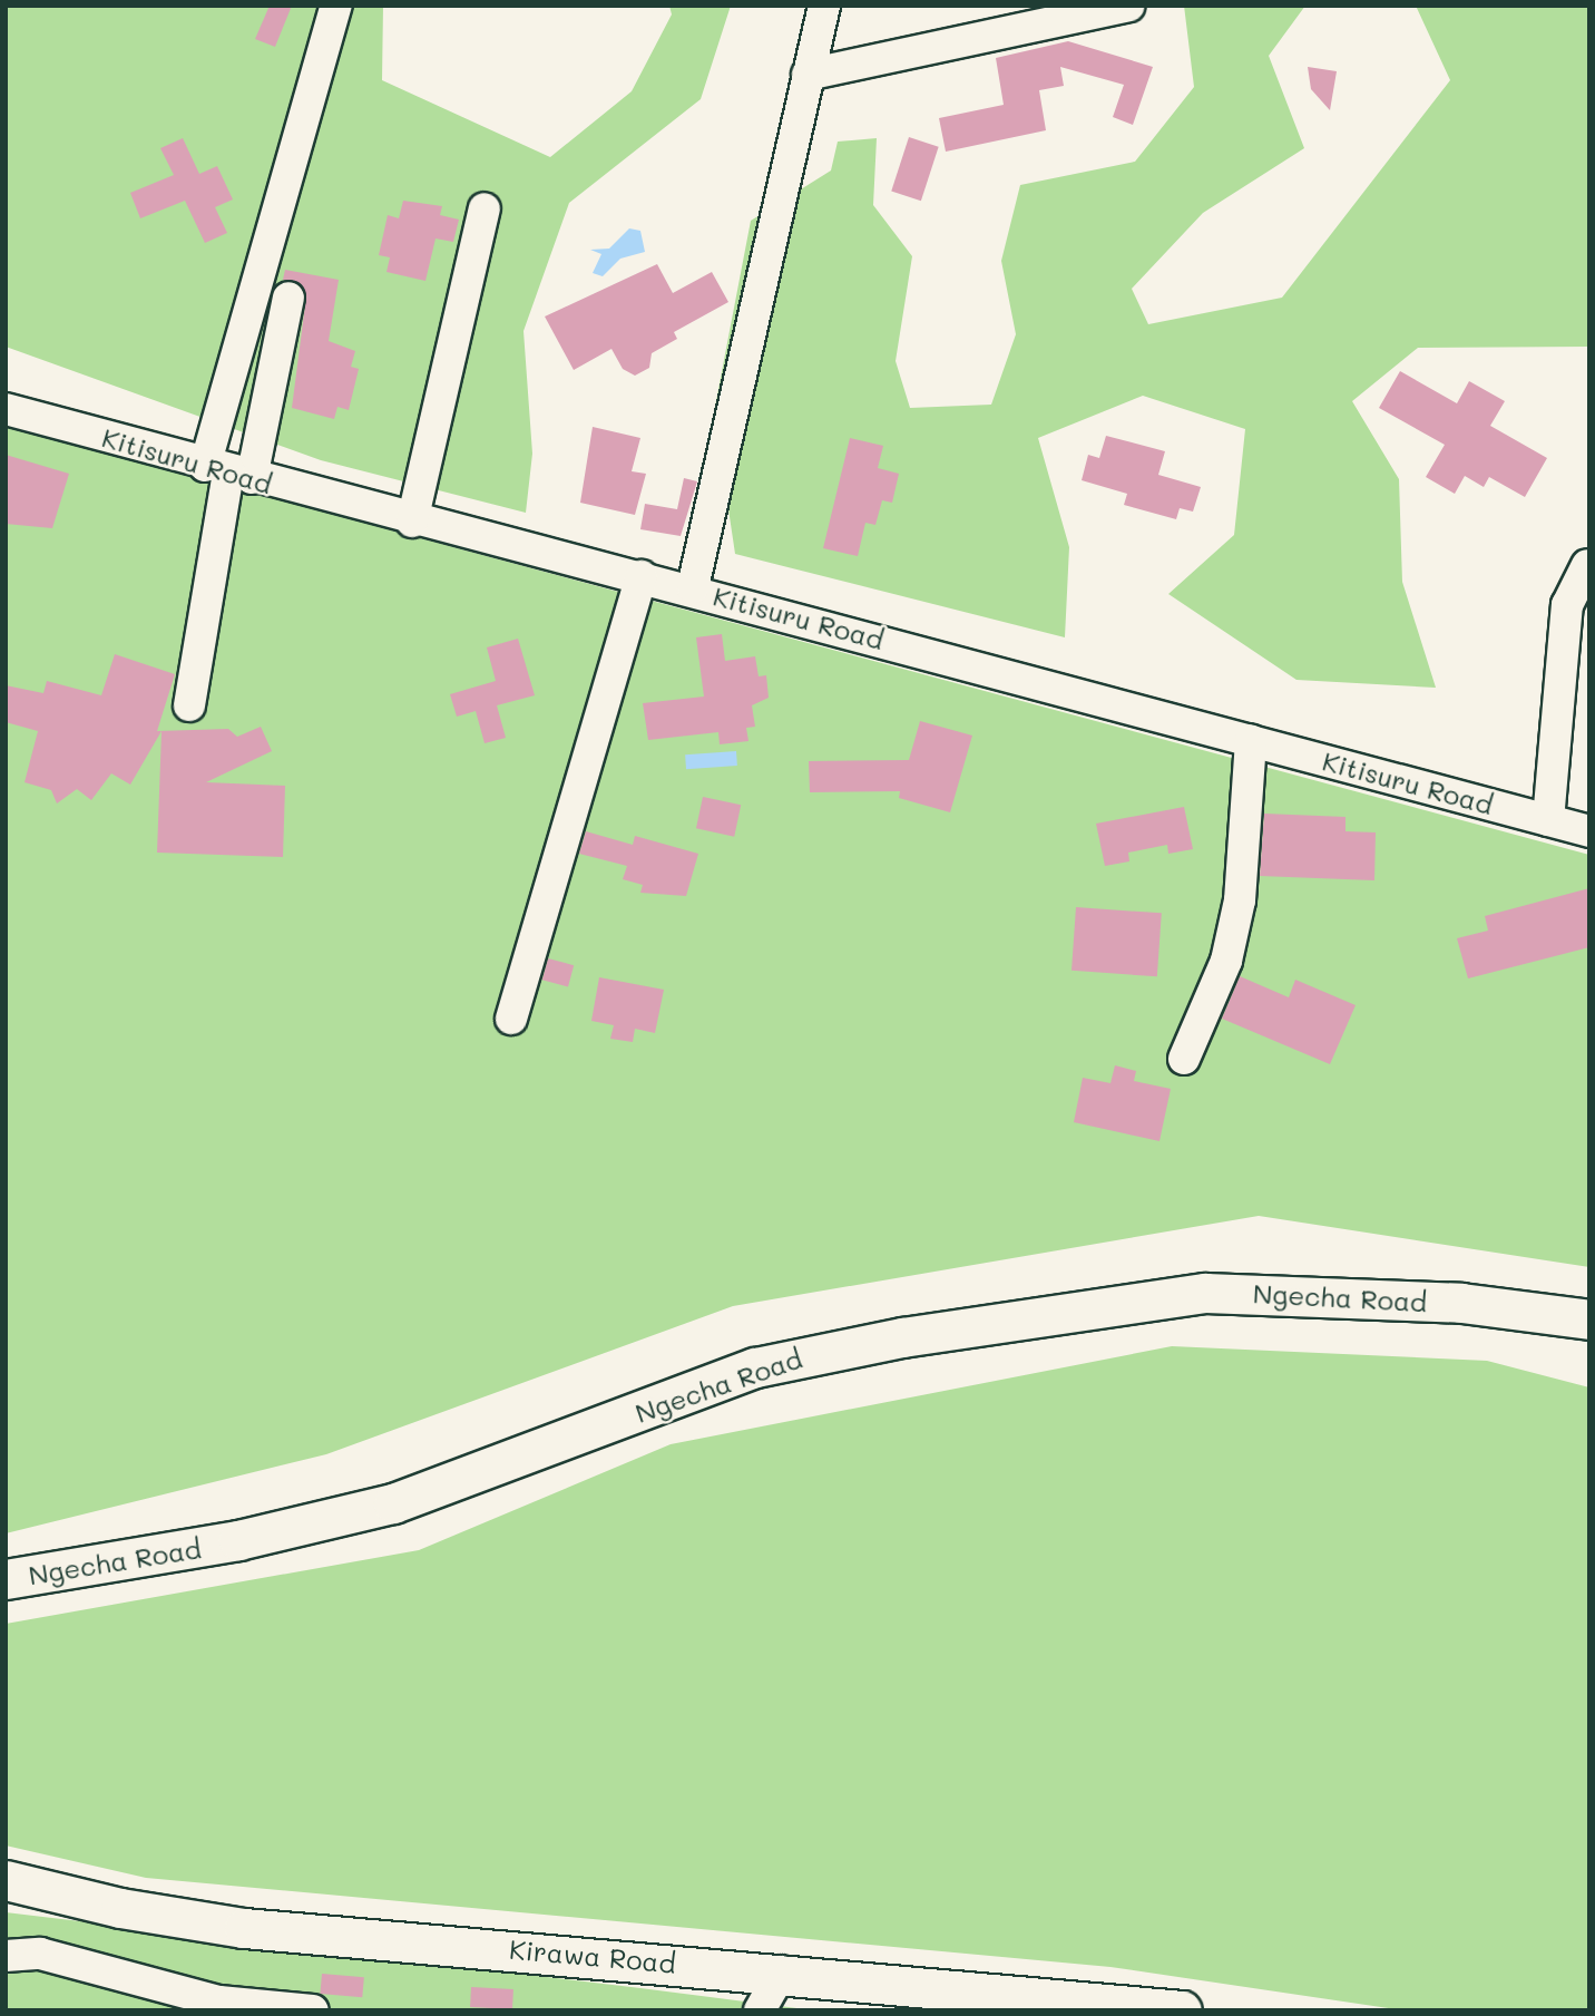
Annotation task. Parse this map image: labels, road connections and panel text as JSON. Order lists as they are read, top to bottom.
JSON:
{
  "streets": {
    "main road": ["Ngecha Road", "Kirawa Road"],
    "street": ["Kitisuru Road"]
  }
}
